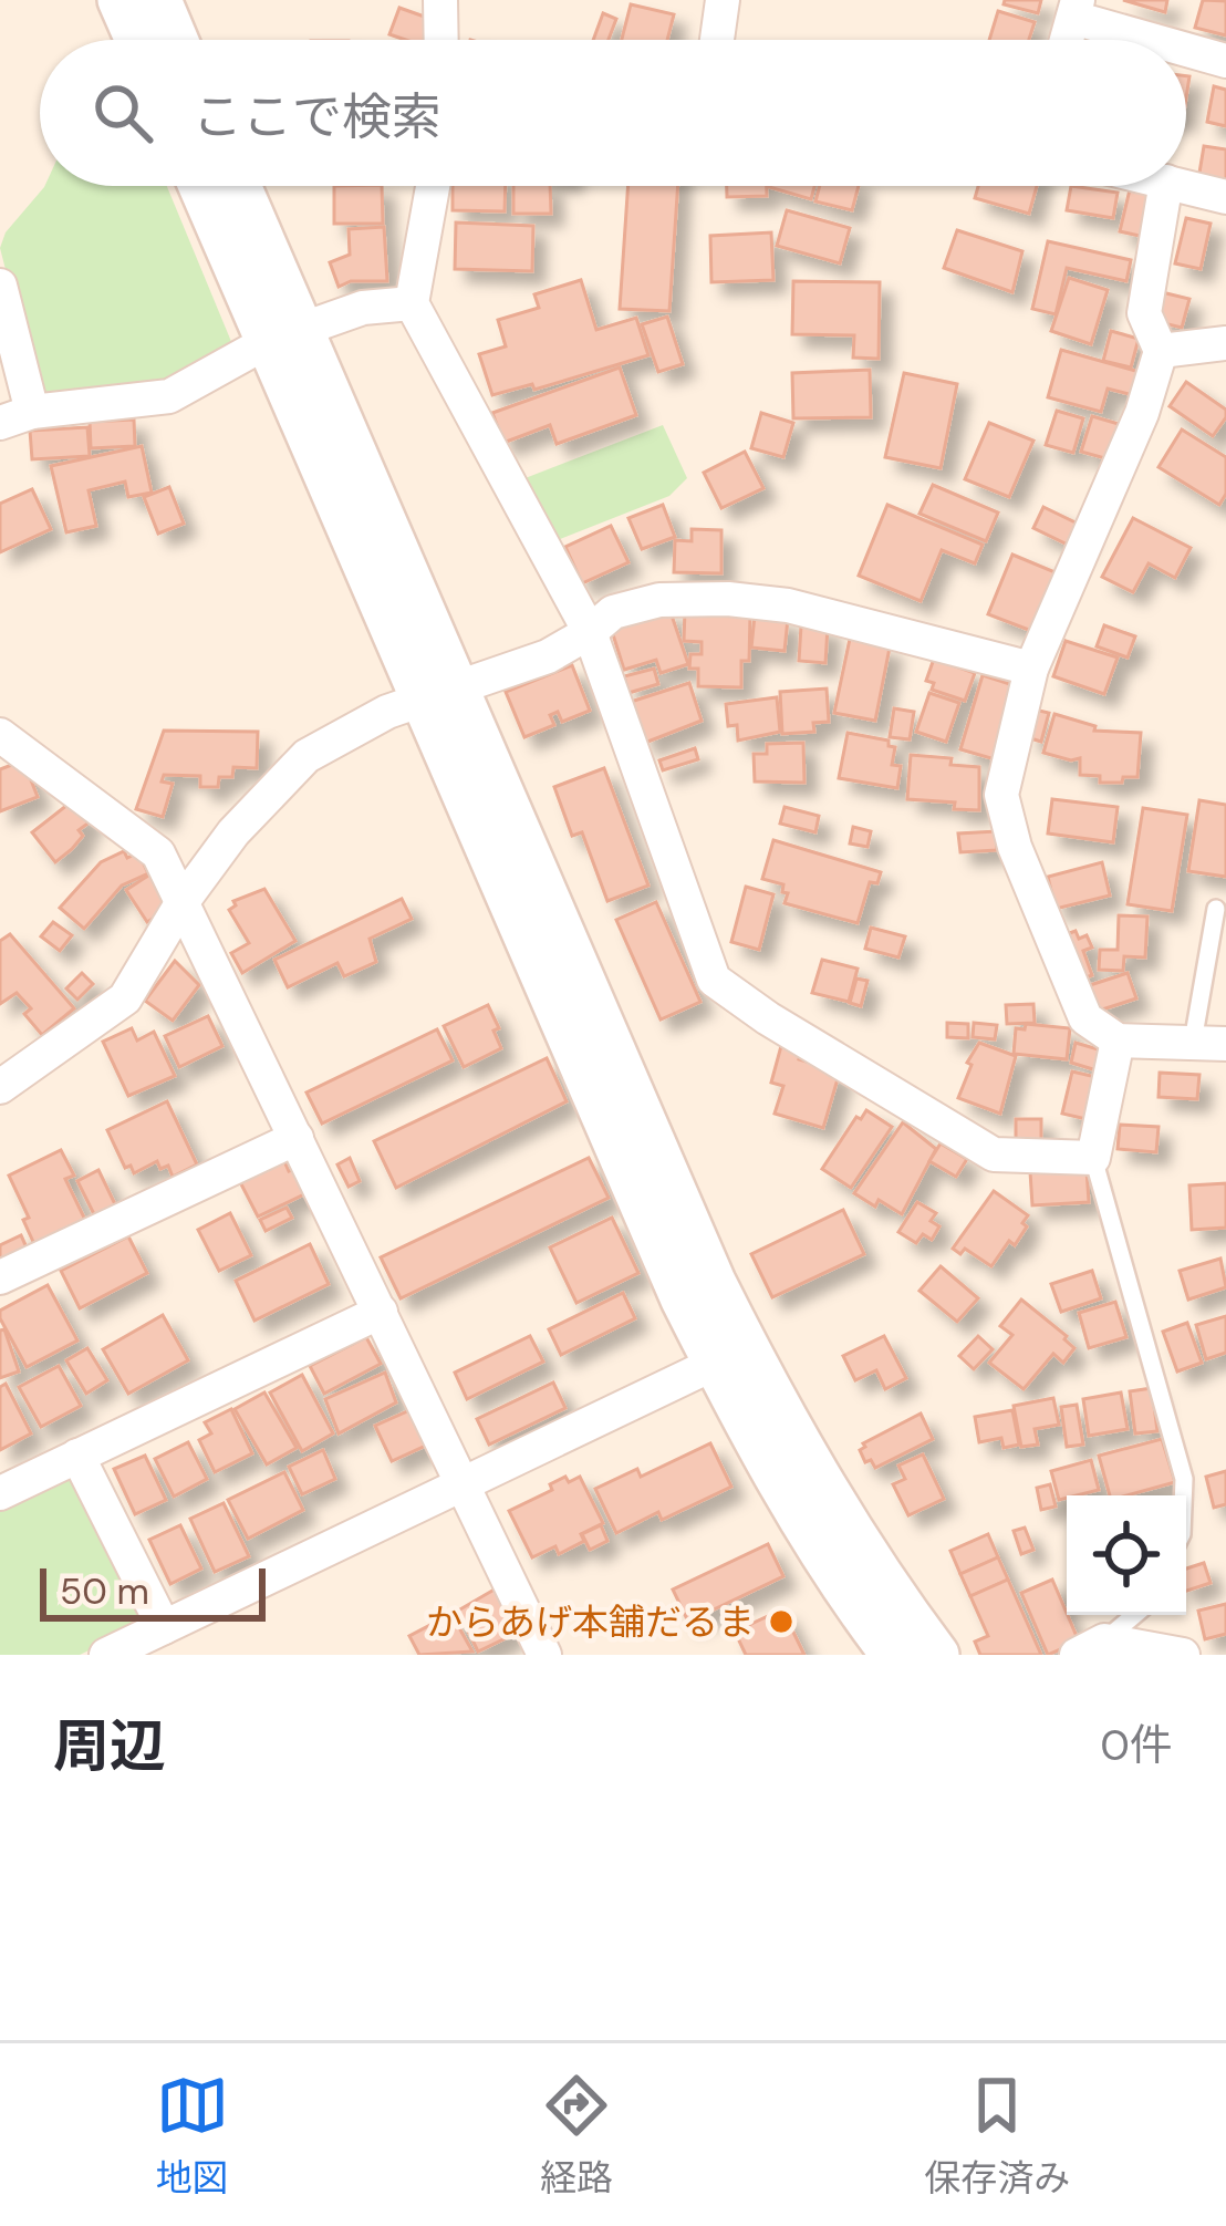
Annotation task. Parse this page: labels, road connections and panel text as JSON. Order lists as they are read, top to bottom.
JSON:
{
  "places": ["からあげ本舗だるま"],
  "scale_bar": "50 m",
  "page": {
    "search": "ここで検索",
    "scale": "50 m",
    "heading": ["周辺", "0件"],
    "nav": ["地図", "経路", "保存済み"]
  }
}
